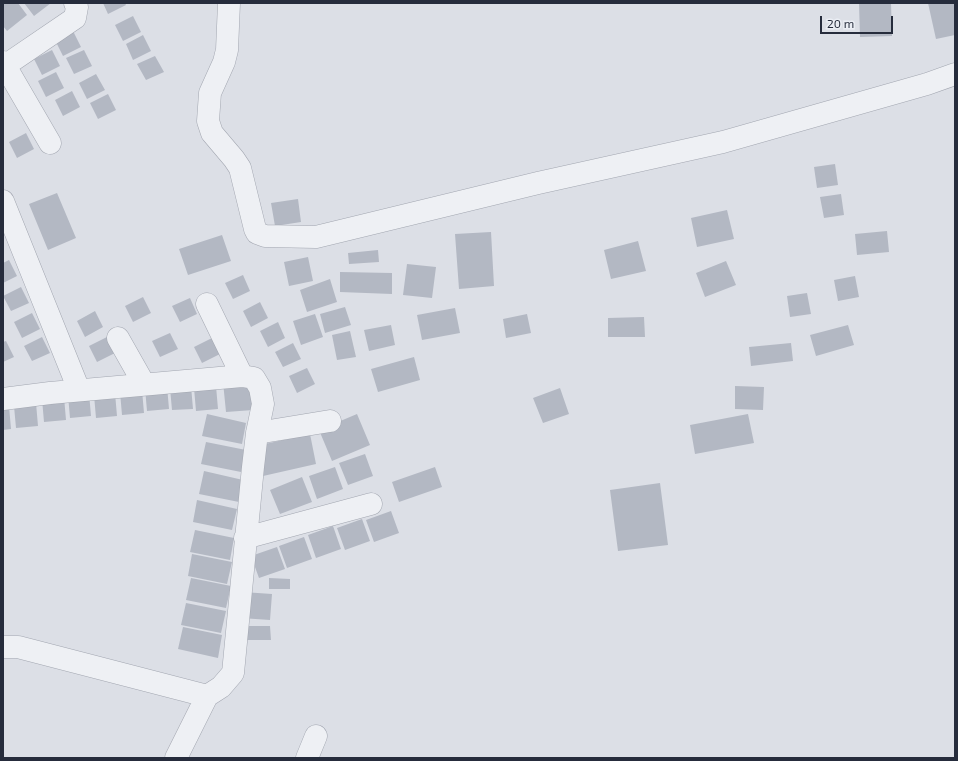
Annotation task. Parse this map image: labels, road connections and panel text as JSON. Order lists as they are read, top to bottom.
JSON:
{
  "scale_bar": "20 m"
}
